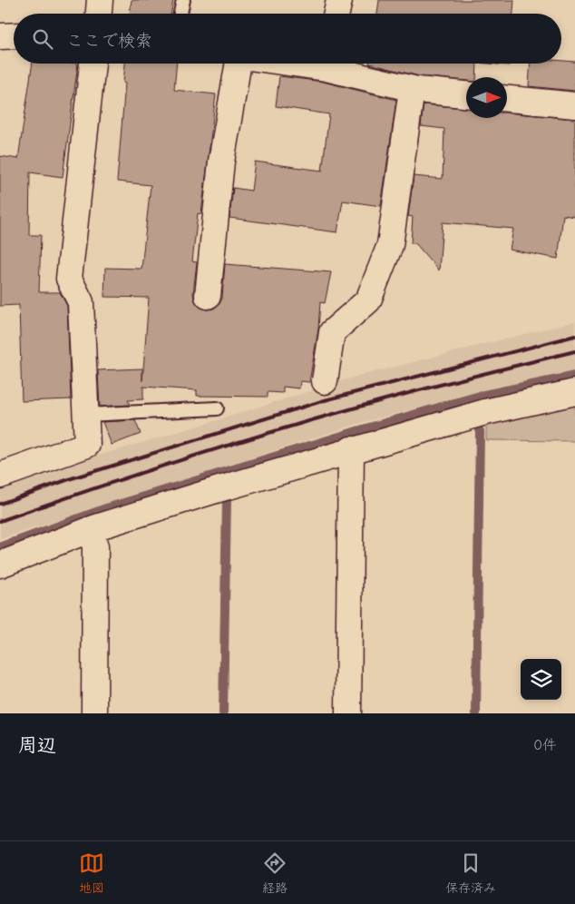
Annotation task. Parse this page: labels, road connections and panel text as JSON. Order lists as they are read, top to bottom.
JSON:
{
  "north": "right",
  "page": {
    "search": "ここで検索",
    "heading": ["周辺", "0件"],
    "nav": ["地図", "経路", "保存済み"]
  }
}
